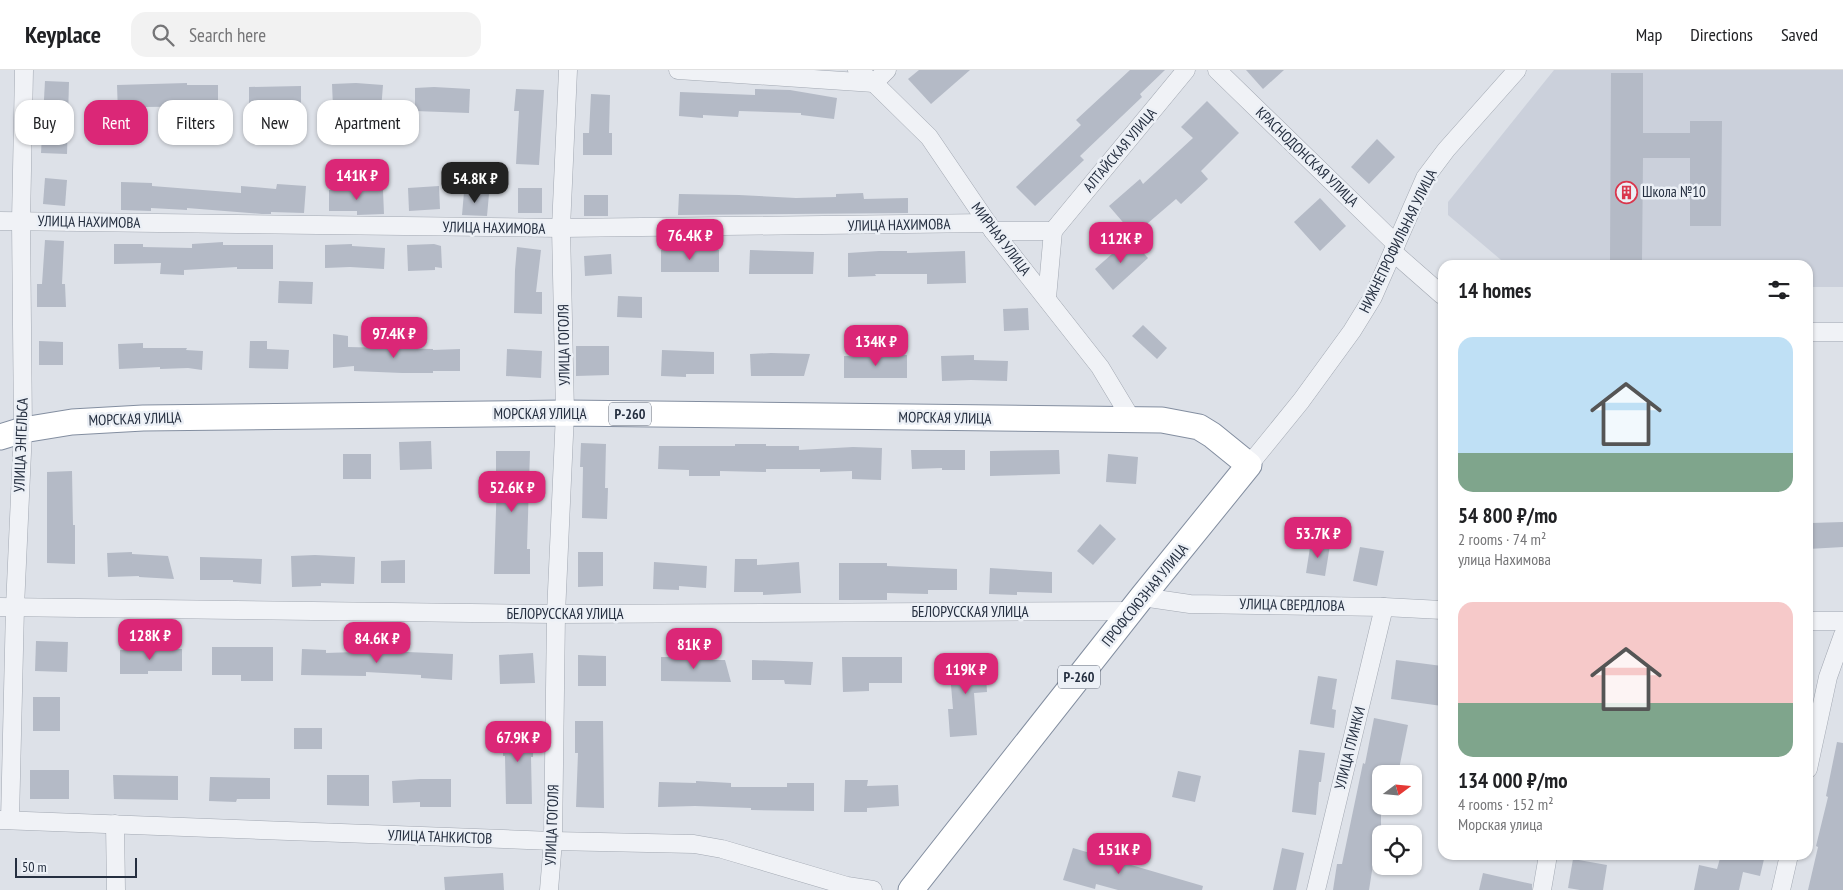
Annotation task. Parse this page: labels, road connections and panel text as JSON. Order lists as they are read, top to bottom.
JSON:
{
  "streets": {
    "highway": ["МОРСКАЯ УЛИЦА", "Р-260", "ПРОФСОЮЗНАЯ УЛИЦА"],
    "street": [
      "АЛТАЙСКАЯ УЛИЦА",
      "КРАСНОДОНСКАЯ УЛИЦА",
      "УЛИЦА НАХИМОВА",
      "МИРНАЯ УЛИЦА",
      "НИЖНЕПРОФИЛЬНАЯ УЛИЦА",
      "УЛИЦА ГОГОЛЯ",
      "УЛИЦА ЭНГЕЛЬСА",
      "УЛИЦА СВЕРДЛОВА",
      "БЕЛОРУССКАЯ УЛИЦА",
      "УЛИЦА ГЛИНКИ",
      "УЛИЦА ТАНКИСТОВ"
    ]
  },
  "crossings": [
    ["АЛТАЙСКАЯ УЛИЦА", "УЛИЦА НАХИМОВА"],
    ["КРАСНОДОНСКАЯ УЛИЦА", "НИЖНЕПРОФИЛЬНАЯ УЛИЦА"],
    ["УЛИЦА НАХИМОВА", "МИРНАЯ УЛИЦА"],
    ["УЛИЦА НАХИМОВА", "УЛИЦА ГОГОЛЯ"],
    ["УЛИЦА НАХИМОВА", "УЛИЦА ЭНГЕЛЬСА"],
    ["МИРНАЯ УЛИЦА", "МОРСКАЯ УЛИЦА"],
    ["НИЖНЕПРОФИЛЬНАЯ УЛИЦА", "МОРСКАЯ УЛИЦА"],
    ["НИЖНЕПРОФИЛЬНАЯ УЛИЦА", "ПРОФСОЮЗНАЯ УЛИЦА"],
    ["УЛИЦА ГОГОЛЯ", "МОРСКАЯ УЛИЦА"],
    ["УЛИЦА ГОГОЛЯ", "БЕЛОРУССКАЯ УЛИЦА"],
    ["УЛИЦА ГОГОЛЯ", "УЛИЦА ТАНКИСТОВ"],
    ["МОРСКАЯ УЛИЦА", "УЛИЦА ЭНГЕЛЬСА"],
    ["МОРСКАЯ УЛИЦА", "ПРОФСОЮЗНАЯ УЛИЦА"],
    ["УЛИЦА ЭНГЕЛЬСА", "БЕЛОРУССКАЯ УЛИЦА"],
    ["УЛИЦА ЭНГЕЛЬСА", "УЛИЦА ТАНКИСТОВ"],
    ["ПРОФСОЮЗНАЯ УЛИЦА", "УЛИЦА СВЕРДЛОВА"],
    ["ПРОФСОЮЗНАЯ УЛИЦА", "БЕЛОРУССКАЯ УЛИЦА"],
    ["УЛИЦА СВЕРДЛОВА", "БЕЛОРУССКАЯ УЛИЦА"],
    ["УЛИЦА СВЕРДЛОВА", "УЛИЦА ГЛИНКИ"]
  ],
  "places": {
    "building": ["Школа №10"]
  },
  "scale_bar": "50 m",
  "north": "right",
  "page": {
    "header": "Keyplace",
    "search": "Search here",
    "nav": ["Map", "Directions", "Saved"],
    "chip": [
      "Buy",
      "Rent",
      "Filters",
      "New",
      "Apartment"
    ],
    "price": [
      "141K ₽",
      "54.8K ₽",
      "76.4K ₽",
      "112K ₽",
      "97.4K ₽",
      "134K ₽",
      "52.6K ₽",
      "53.7K ₽",
      "128K ₽",
      "84.6K ₽",
      "81K ₽",
      "119K ₽",
      "67.9K ₽",
      "151K ₽"
    ],
    "heading": "14 homes",
    "list": [
      {
        "name": "54 800 ₽/mo",
        "note": "2 rooms · 74 m² · улица Нахимова"
      },
      {
        "name": "134 000 ₽/mo",
        "note": "4 rooms · 152 m² · Морская улица"
      }
    ],
    "scale": "50 m"
  }
}
